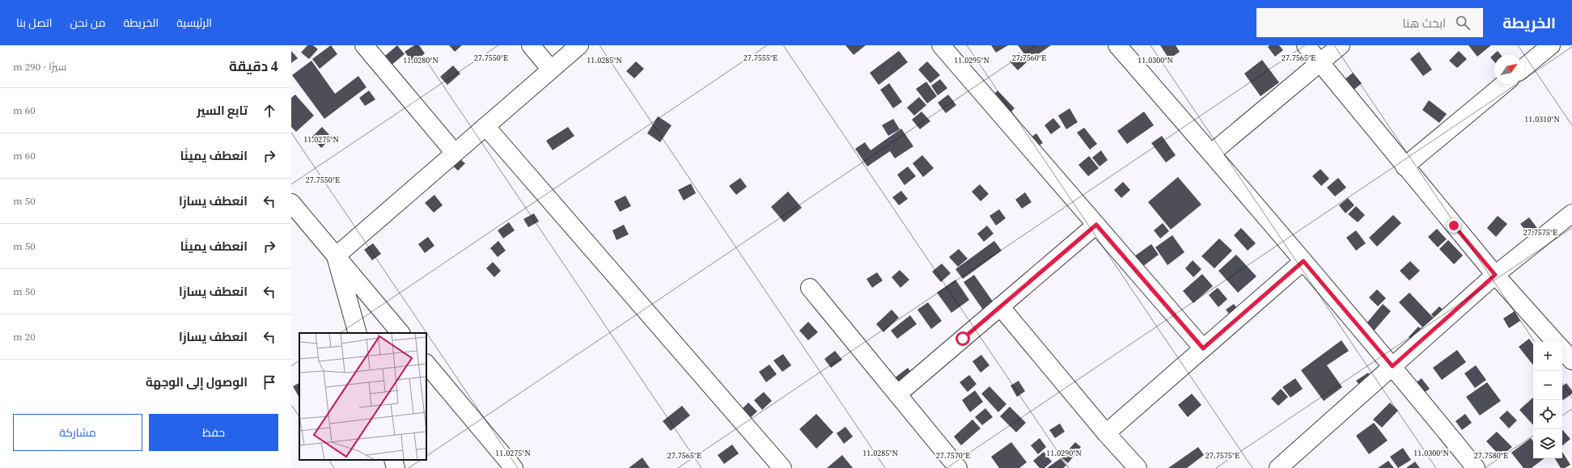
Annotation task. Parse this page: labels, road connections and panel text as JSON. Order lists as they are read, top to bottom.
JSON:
{
  "north": "top right",
  "page": {
    "header": "الخريطة",
    "search": "ابحث هنا",
    "nav": [
      "الرئيسية",
      "الخريطة",
      "من نحن",
      "اتصل بنا"
    ],
    "heading": ["4 دقيقة", "سيرًا · 290 m"],
    "list": [
      ["تابع السير", "60 m"],
      ["انعطف يمينًا", "60 m"],
      ["انعطف يسارًا", "50 m"],
      ["انعطف يمينًا", "50 m"],
      ["انعطف يسارًا", "50 m"],
      ["انعطف يسارًا", "20 m"],
      "الوصول إلى الوجهة"
    ],
    "map_buttons": ["+", "−"],
    "buttons": ["حفظ", "مشاركة"]
  },
  "coordinates": [
    "27.7550°E",
    "27.7555°E",
    "27.7560°E",
    "27.7565°E",
    "11.0280°N",
    "11.0285°N",
    "11.0295°N",
    "11.0300°N",
    "11.0310°N",
    "11.0275°N",
    "27.7575°E",
    "11.0290°N",
    "27.7570°E",
    "27.7580°E"
  ]
}
